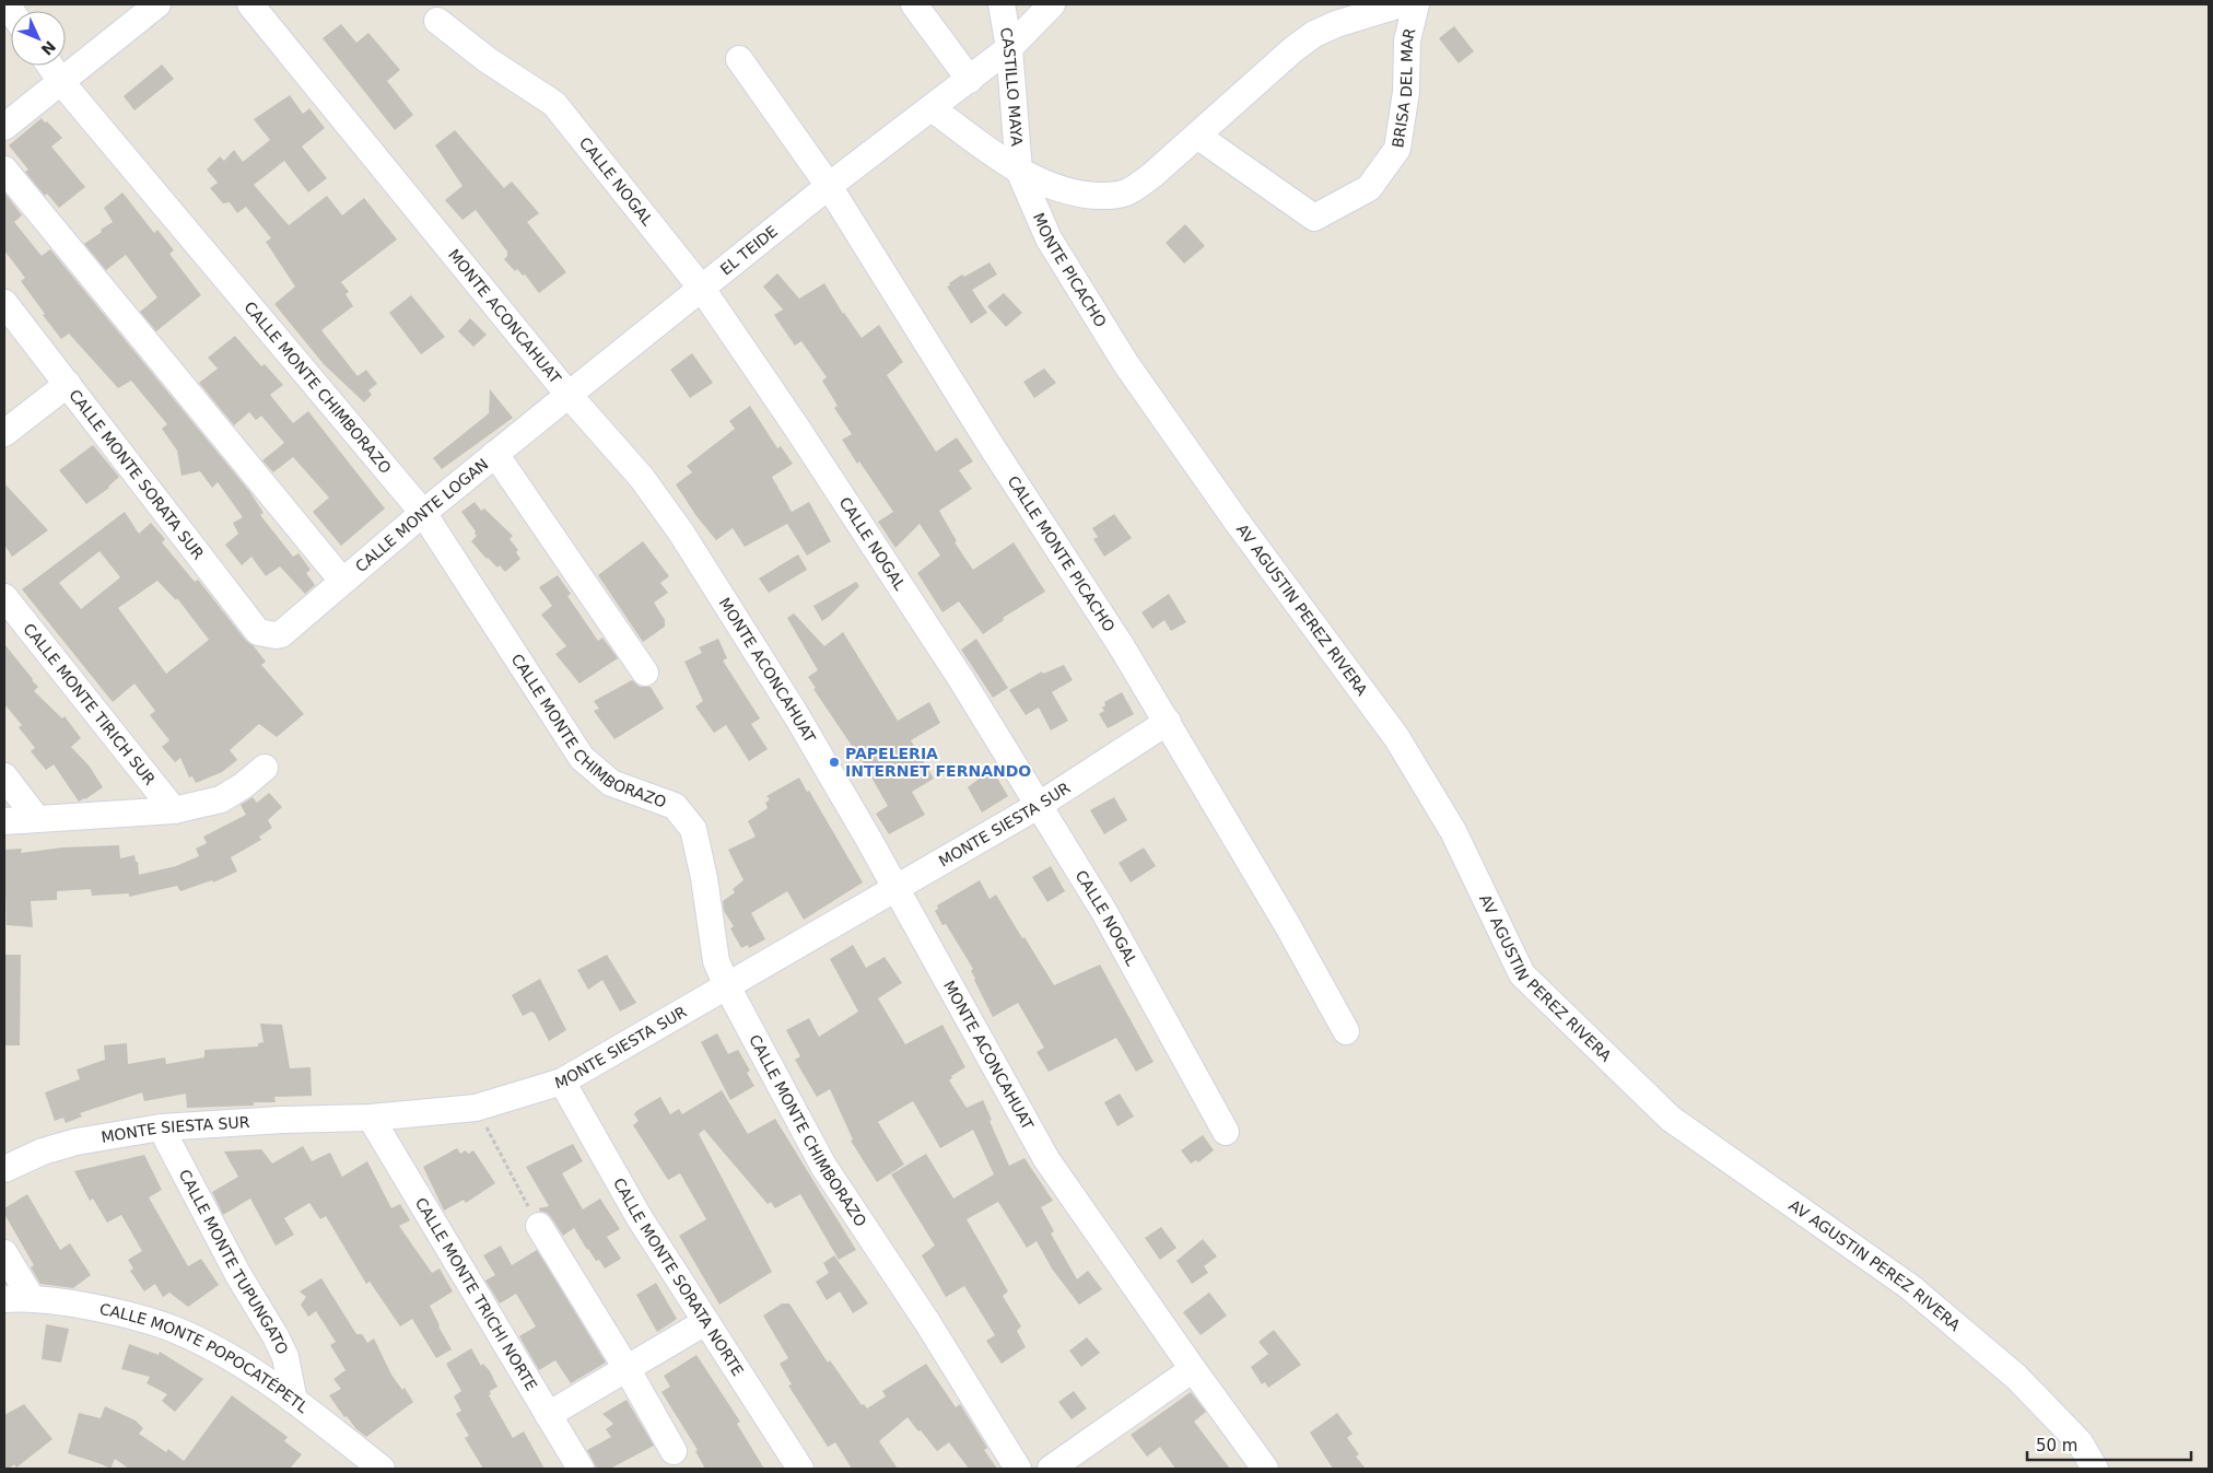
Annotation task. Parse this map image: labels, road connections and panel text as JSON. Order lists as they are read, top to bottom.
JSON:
{
  "streets": {
    "street": [
      "CASTILLO MAYA",
      "BRISA DEL MAR",
      "CALLE NOGAL",
      "EL TEIDE",
      "MONTE PICACHO",
      "MONTE ACONCAHUAT",
      "CALLE MONTE CHIMBORAZO",
      "CALLE MONTE SORATA SUR",
      "CALLE MONTE LOGAN",
      "CALLE MONTE PICACHO",
      "AV AGUSTIN PEREZ RIVERA",
      "CALLE MONTE TIRICH SUR",
      "MONTE SIESTA SUR",
      "CALLE MONTE TUPUNGATO",
      "CALLE MONTE SORATA NORTE",
      "CALLE MONTE TRICHI NORTE",
      "CALLE MONTE POPOCATÉPETL"
    ]
  },
  "crossings": [
    ["CASTILLO MAYA", "BRISA DEL MAR"],
    ["CASTILLO MAYA", "EL TEIDE"],
    ["CASTILLO MAYA", "MONTE PICACHO"],
    ["BRISA DEL MAR", "EL TEIDE"],
    ["BRISA DEL MAR", "MONTE PICACHO"],
    ["CALLE NOGAL", "EL TEIDE"],
    ["CALLE NOGAL", "MONTE SIESTA SUR"],
    ["EL TEIDE", "MONTE ACONCAHUAT"],
    ["EL TEIDE", "CALLE MONTE LOGAN"],
    ["EL TEIDE", "CALLE MONTE PICACHO"],
    ["MONTE PICACHO", "AV AGUSTIN PEREZ RIVERA"],
    ["MONTE ACONCAHUAT", "CALLE MONTE LOGAN"],
    ["MONTE ACONCAHUAT", "MONTE SIESTA SUR"],
    ["CALLE MONTE CHIMBORAZO", "CALLE MONTE LOGAN"],
    ["CALLE MONTE CHIMBORAZO", "MONTE SIESTA SUR"],
    ["CALLE MONTE SORATA SUR", "CALLE MONTE LOGAN"],
    ["CALLE MONTE PICACHO", "MONTE SIESTA SUR"],
    ["MONTE SIESTA SUR", "CALLE MONTE TUPUNGATO"],
    ["MONTE SIESTA SUR", "CALLE MONTE SORATA NORTE"],
    ["MONTE SIESTA SUR", "CALLE MONTE TRICHI NORTE"],
    ["CALLE MONTE TUPUNGATO", "CALLE MONTE POPOCATÉPETL"]
  ],
  "places": ["PAPELERIA INTERNET FERNANDO"],
  "scale_bar": "50 m",
  "north": "bottom right"
}
